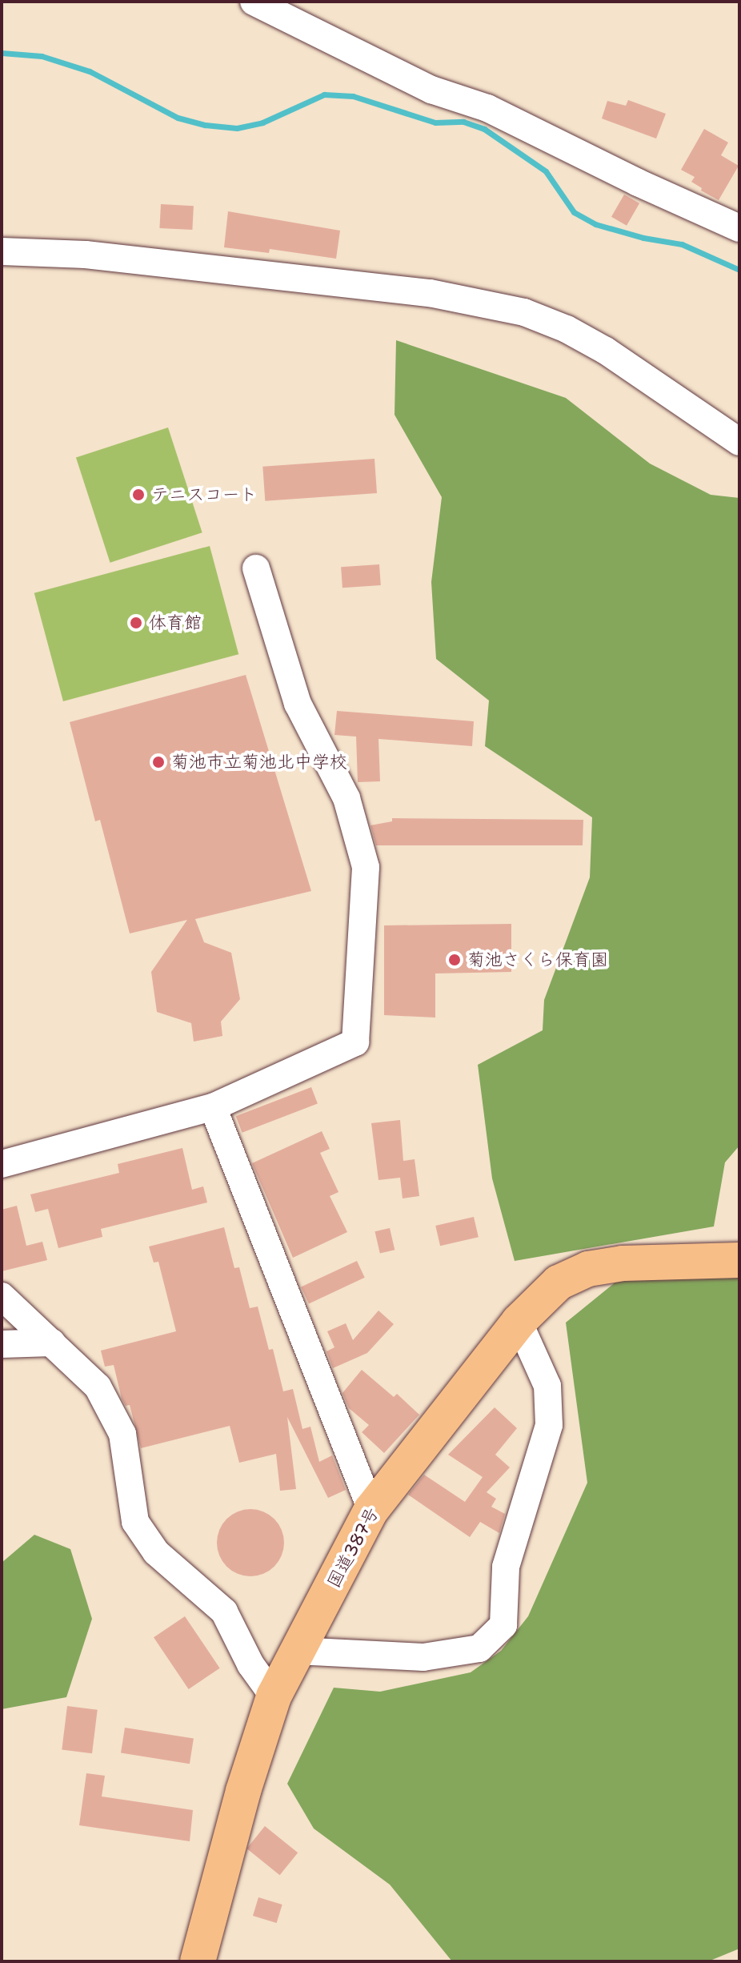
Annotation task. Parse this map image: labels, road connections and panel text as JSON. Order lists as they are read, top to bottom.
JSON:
{
  "streets": {
    "highway": ["国道387号"]
  },
  "places": [
    "テニスコート",
    "体育館",
    "菊池市立菊池北中学校",
    "菊池さくら保育園"
  ]
}
